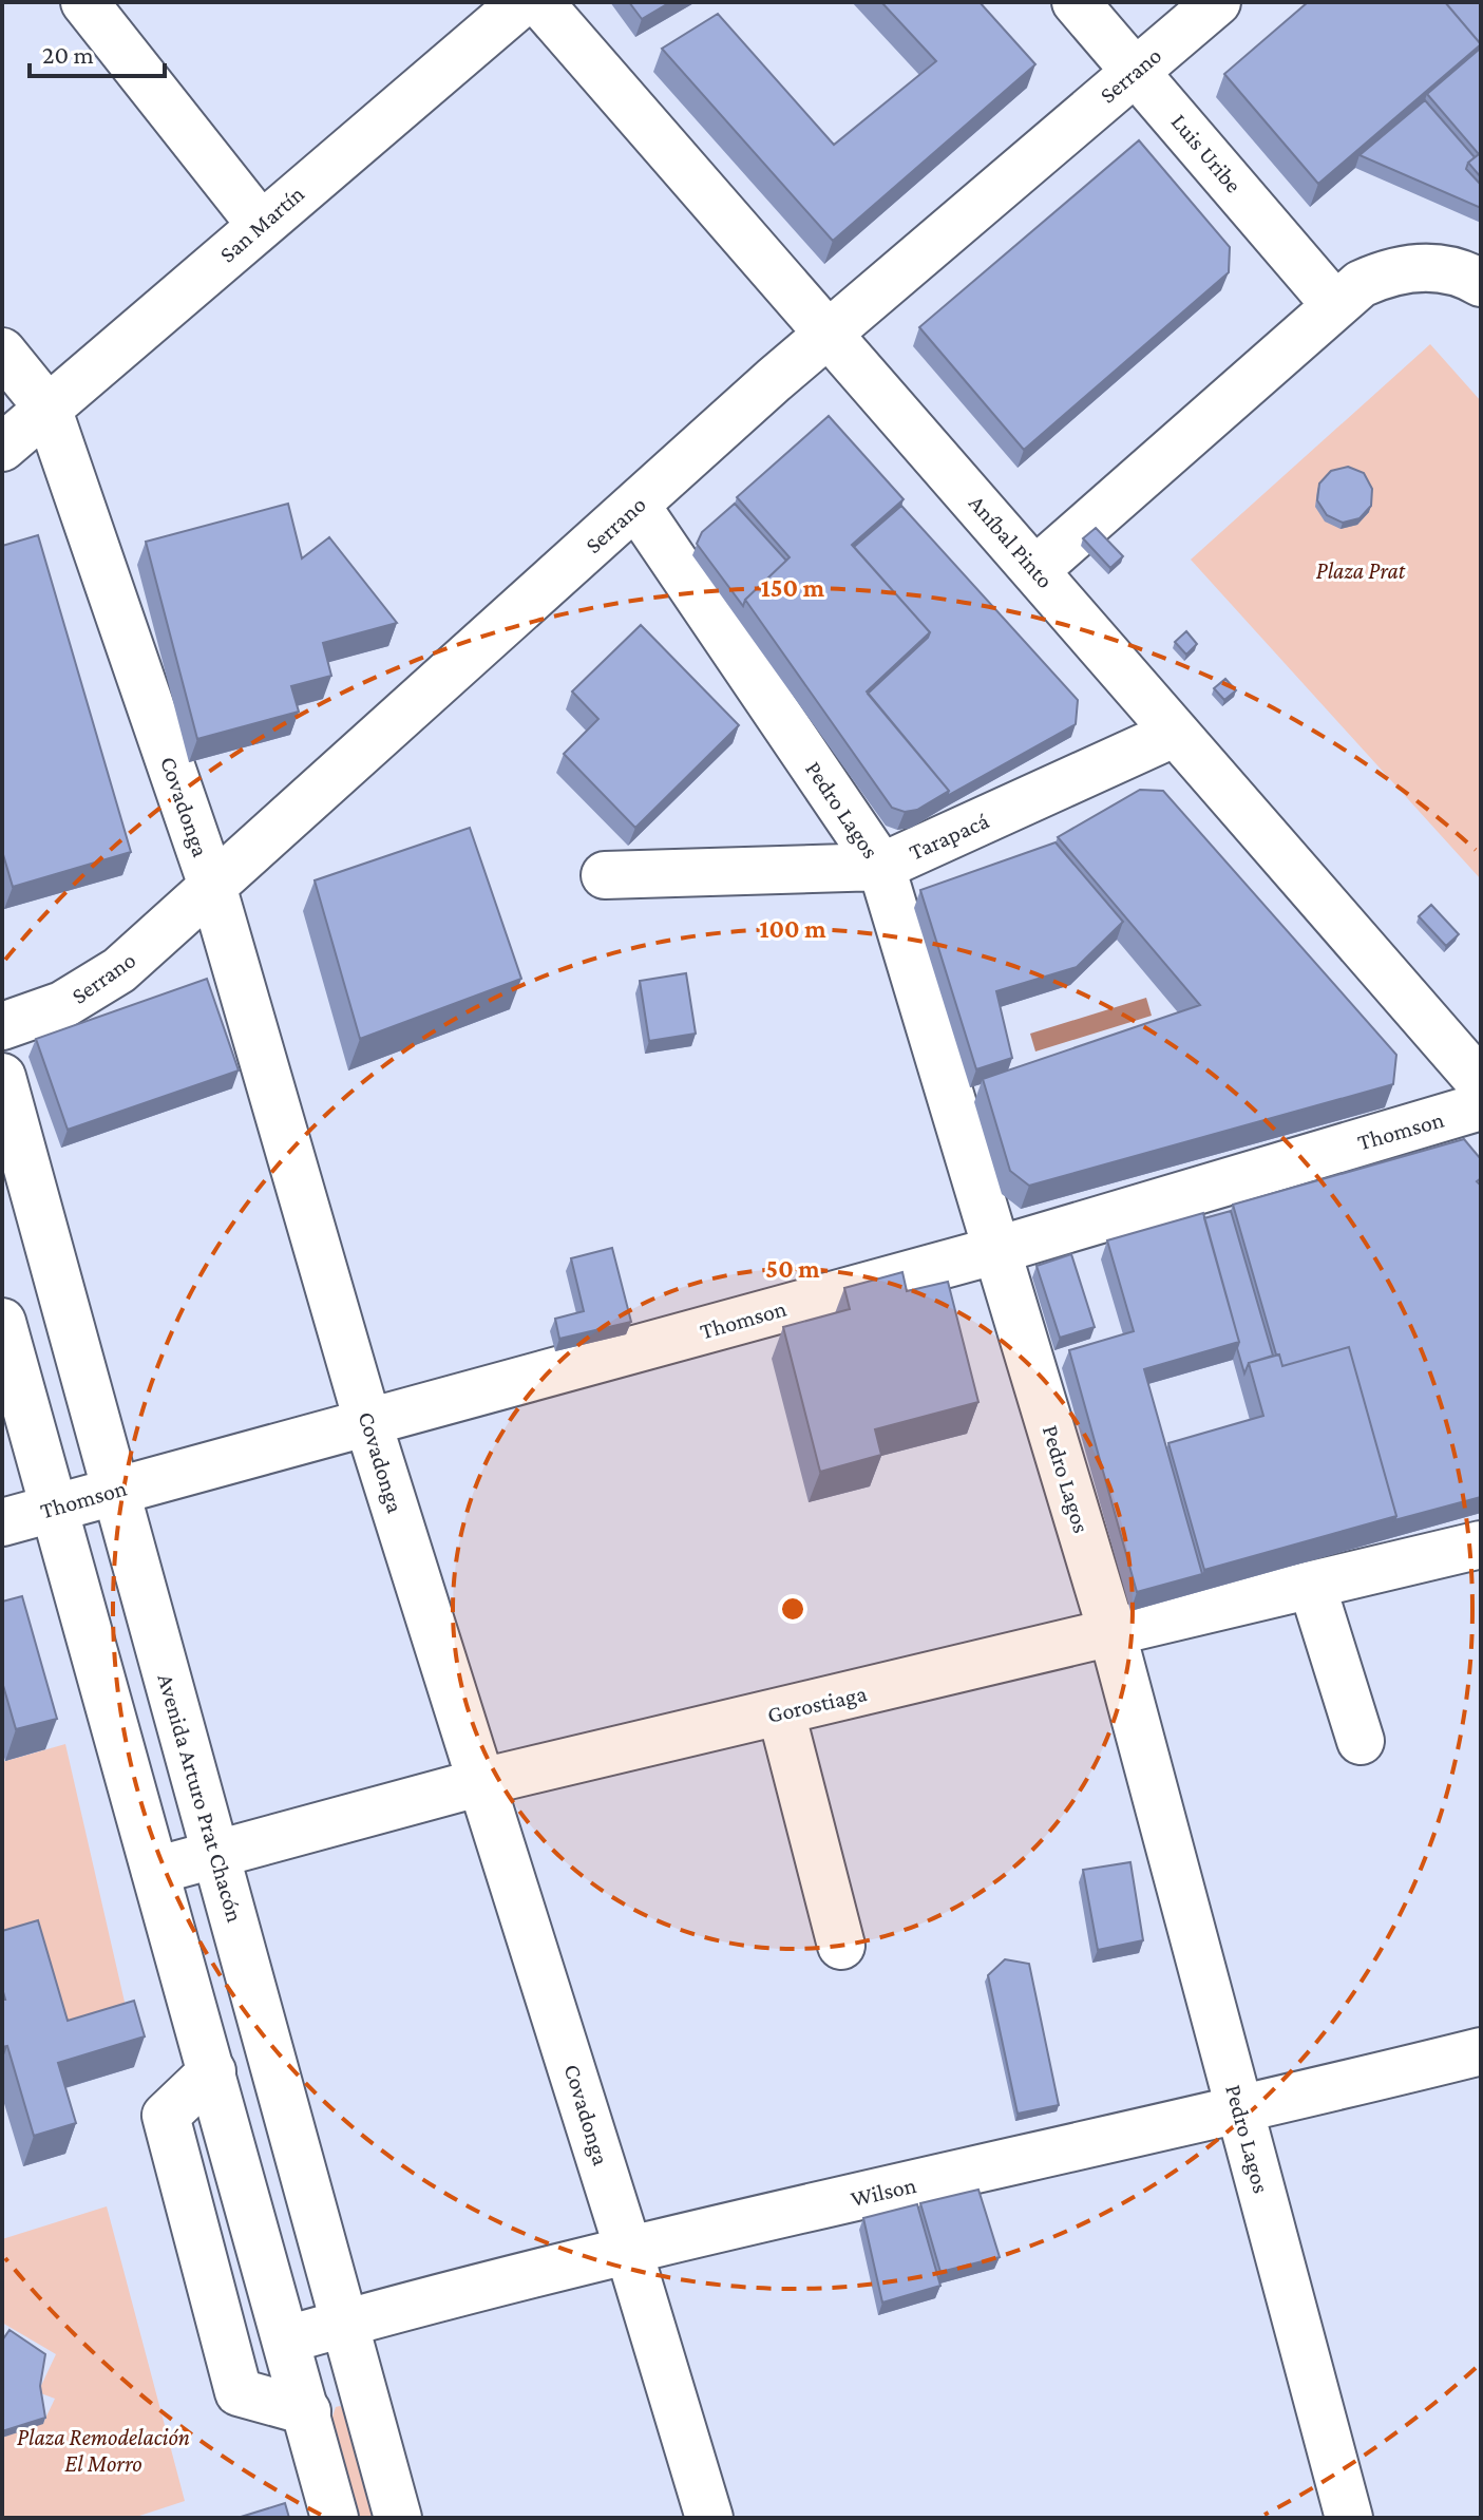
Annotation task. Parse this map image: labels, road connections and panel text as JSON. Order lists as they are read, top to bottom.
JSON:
{
  "streets": {
    "street": [
      "Serrano",
      "Luis Uribe",
      "San Martín",
      "Aníbal Pinto",
      "Covadonga",
      "Pedro Lagos",
      "Tarapacá",
      "Thomson",
      "Gorostiaga",
      "Avenida Arturo Prat Chacón",
      "Wilson"
    ]
  },
  "crossings": [
    ["Serrano", "Luis Uribe"],
    ["Serrano", "Aníbal Pinto"],
    ["Serrano", "Covadonga"],
    ["Serrano", "Pedro Lagos"],
    ["San Martín", "Covadonga"],
    ["Aníbal Pinto", "Tarapacá"],
    ["Covadonga", "Thomson"],
    ["Covadonga", "Gorostiaga"],
    ["Covadonga", "Wilson"],
    ["Pedro Lagos", "Tarapacá"],
    ["Pedro Lagos", "Thomson"],
    ["Pedro Lagos", "Gorostiaga"],
    ["Pedro Lagos", "Wilson"],
    ["Thomson", "Avenida Arturo Prat Chacón"],
    ["Gorostiaga", "Avenida Arturo Prat Chacón"],
    ["Avenida Arturo Prat Chacón", "Wilson"]
  ],
  "parks": ["Plaza Prat", "Plaza Remodelación El Morro"],
  "scale_bar": "20 m",
  "rings": ["150 m", "100 m", "50 m"]
}
